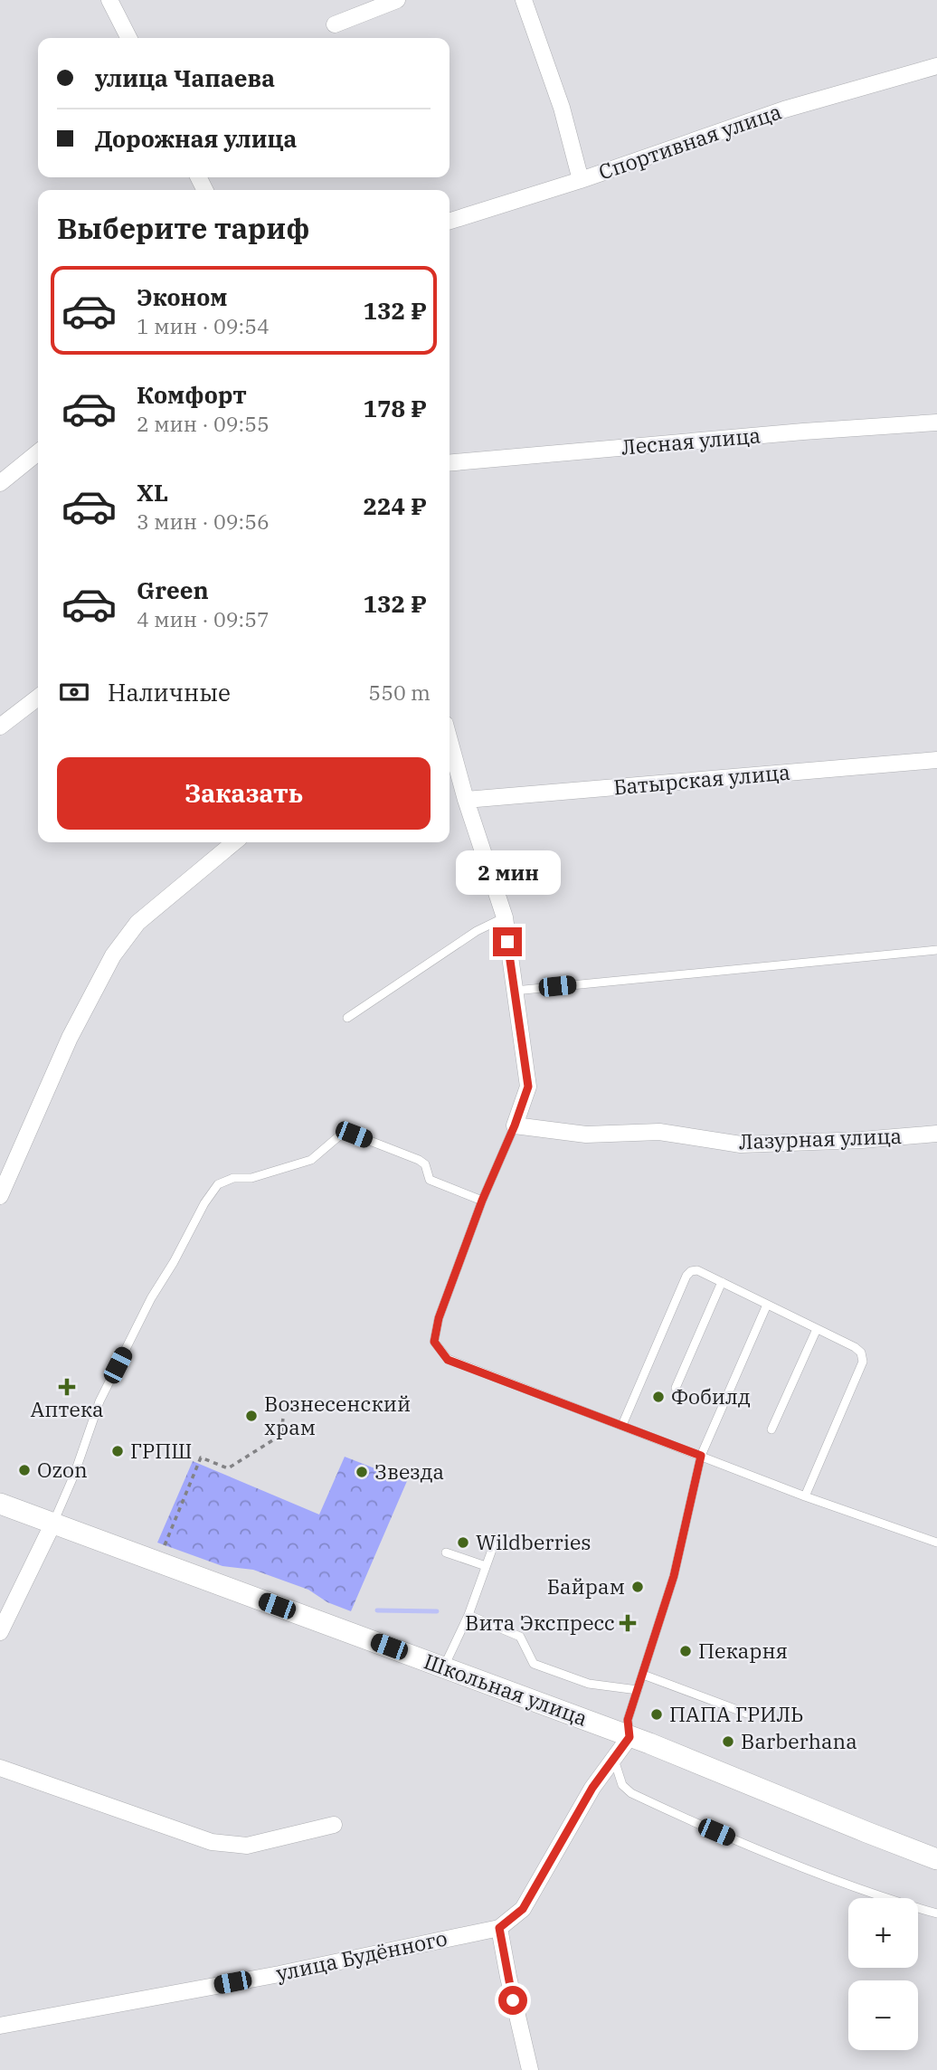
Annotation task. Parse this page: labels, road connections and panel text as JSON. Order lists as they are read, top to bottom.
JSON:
{
  "streets": {
    "street": [
      "Спортивная улица",
      "Лесная улица",
      "Батырская улица",
      "Лазурная улица",
      "Школьная улица",
      "улица Будённого"
    ]
  },
  "places": {
    "health": ["Аптека", "Вита Экспресс"],
    "other": [
      "Фобилд",
      "Вознесенский храм",
      "ГРПШ",
      "Ozon",
      "Звезда",
      "Wildberries",
      "Байрам",
      "Пекарня",
      "ПАПА ГРИЛЬ",
      "Barberhana"
    ]
  },
  "page": {
    "banner": ["улица Чапаева", "Дорожная улица"],
    "heading": "Выберите тариф",
    "list": [
      {
        "name": "Эконом",
        "note": "1 мин · 09:54",
        "value": "132 ₽"
      },
      {
        "name": "Комфорт",
        "note": "2 мин · 09:55",
        "value": "178 ₽"
      },
      {
        "name": "XL",
        "note": "3 мин · 09:56",
        "value": "224 ₽"
      },
      {
        "name": "Green",
        "note": "4 мин · 09:57",
        "value": "132 ₽"
      }
    ],
    "pay": ["Наличные", "550 m"],
    "buttons": "Заказать",
    "bubble": "2 мин",
    "map_buttons": ["+", "−"]
  }
}
